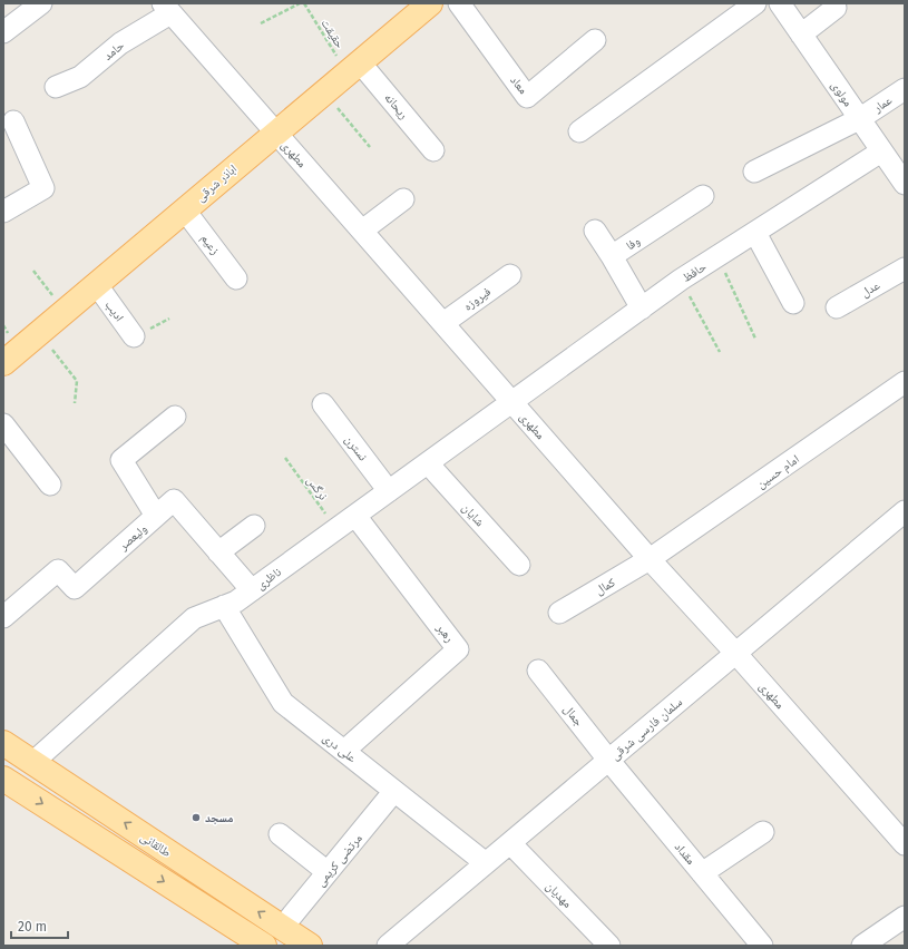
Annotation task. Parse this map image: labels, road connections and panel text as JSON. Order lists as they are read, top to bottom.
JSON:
{
  "streets": {
    "main road": ["اباذر شرقی", "طالقانی"],
    "street": [
      "حامد",
      "معاد",
      "مولوی",
      "عمار",
      "ریحانه",
      "مطهری",
      "وفا",
      "زعیم",
      "حافظ",
      "عدل",
      "فیروزه",
      "ادیب",
      "نسترن",
      "امام حسین",
      "شایان",
      "ولیعصر",
      "ناظری",
      "کمال",
      "رهبر",
      "جمال",
      "سلمان فارسی شرقی",
      "علی دری",
      "مقداد",
      "مرتضی کریمی",
      "مهدیان"
    ],
    "path": ["حقیقت", "نرگس"]
  },
  "crossings": [
    ["حقیقت", "ریحانه"],
    ["حقیقت", "اباذر شرقی"],
    ["حامد", "مطهری"],
    ["مولوی", "عمار"],
    ["مولوی", "حافظ"],
    ["ریحانه", "اباذر شرقی"],
    ["مطهری", "اباذر شرقی"],
    ["مطهری", "حافظ"],
    ["مطهری", "فیروزه"],
    ["مطهری", "امام حسین"],
    ["مطهری", "ناظری"],
    ["مطهری", "کمال"],
    ["مطهری", "سلمان فارسی شرقی"],
    ["اباذر شرقی", "زعیم"],
    ["اباذر شرقی", "ادیب"],
    ["وفا", "حافظ"],
    ["حافظ", "ناظری"],
    ["نسترن", "ناظری"],
    ["امام حسین", "کمال"],
    ["نرگس", "ناظری"],
    ["شایان", "ناظری"],
    ["ولیعصر", "ناظری"],
    ["ناظری", "رهبر"],
    ["ناظری", "علی دری"],
    ["ناظری", "طالقانی"],
    ["رهبر", "علی دری"],
    ["جمال", "سلمان فارسی شرقی"],
    ["جمال", "مقداد"],
    ["سلمان فارسی شرقی", "علی دری"],
    ["سلمان فارسی شرقی", "مقداد"],
    ["سلمان فارسی شرقی", "مهدیان"],
    ["علی دری", "مرتضی کریمی"],
    ["طالقانی", "مرتضی کریمی"]
  ],
  "places": ["مسجد"],
  "scale_bar": "20 m"
}
